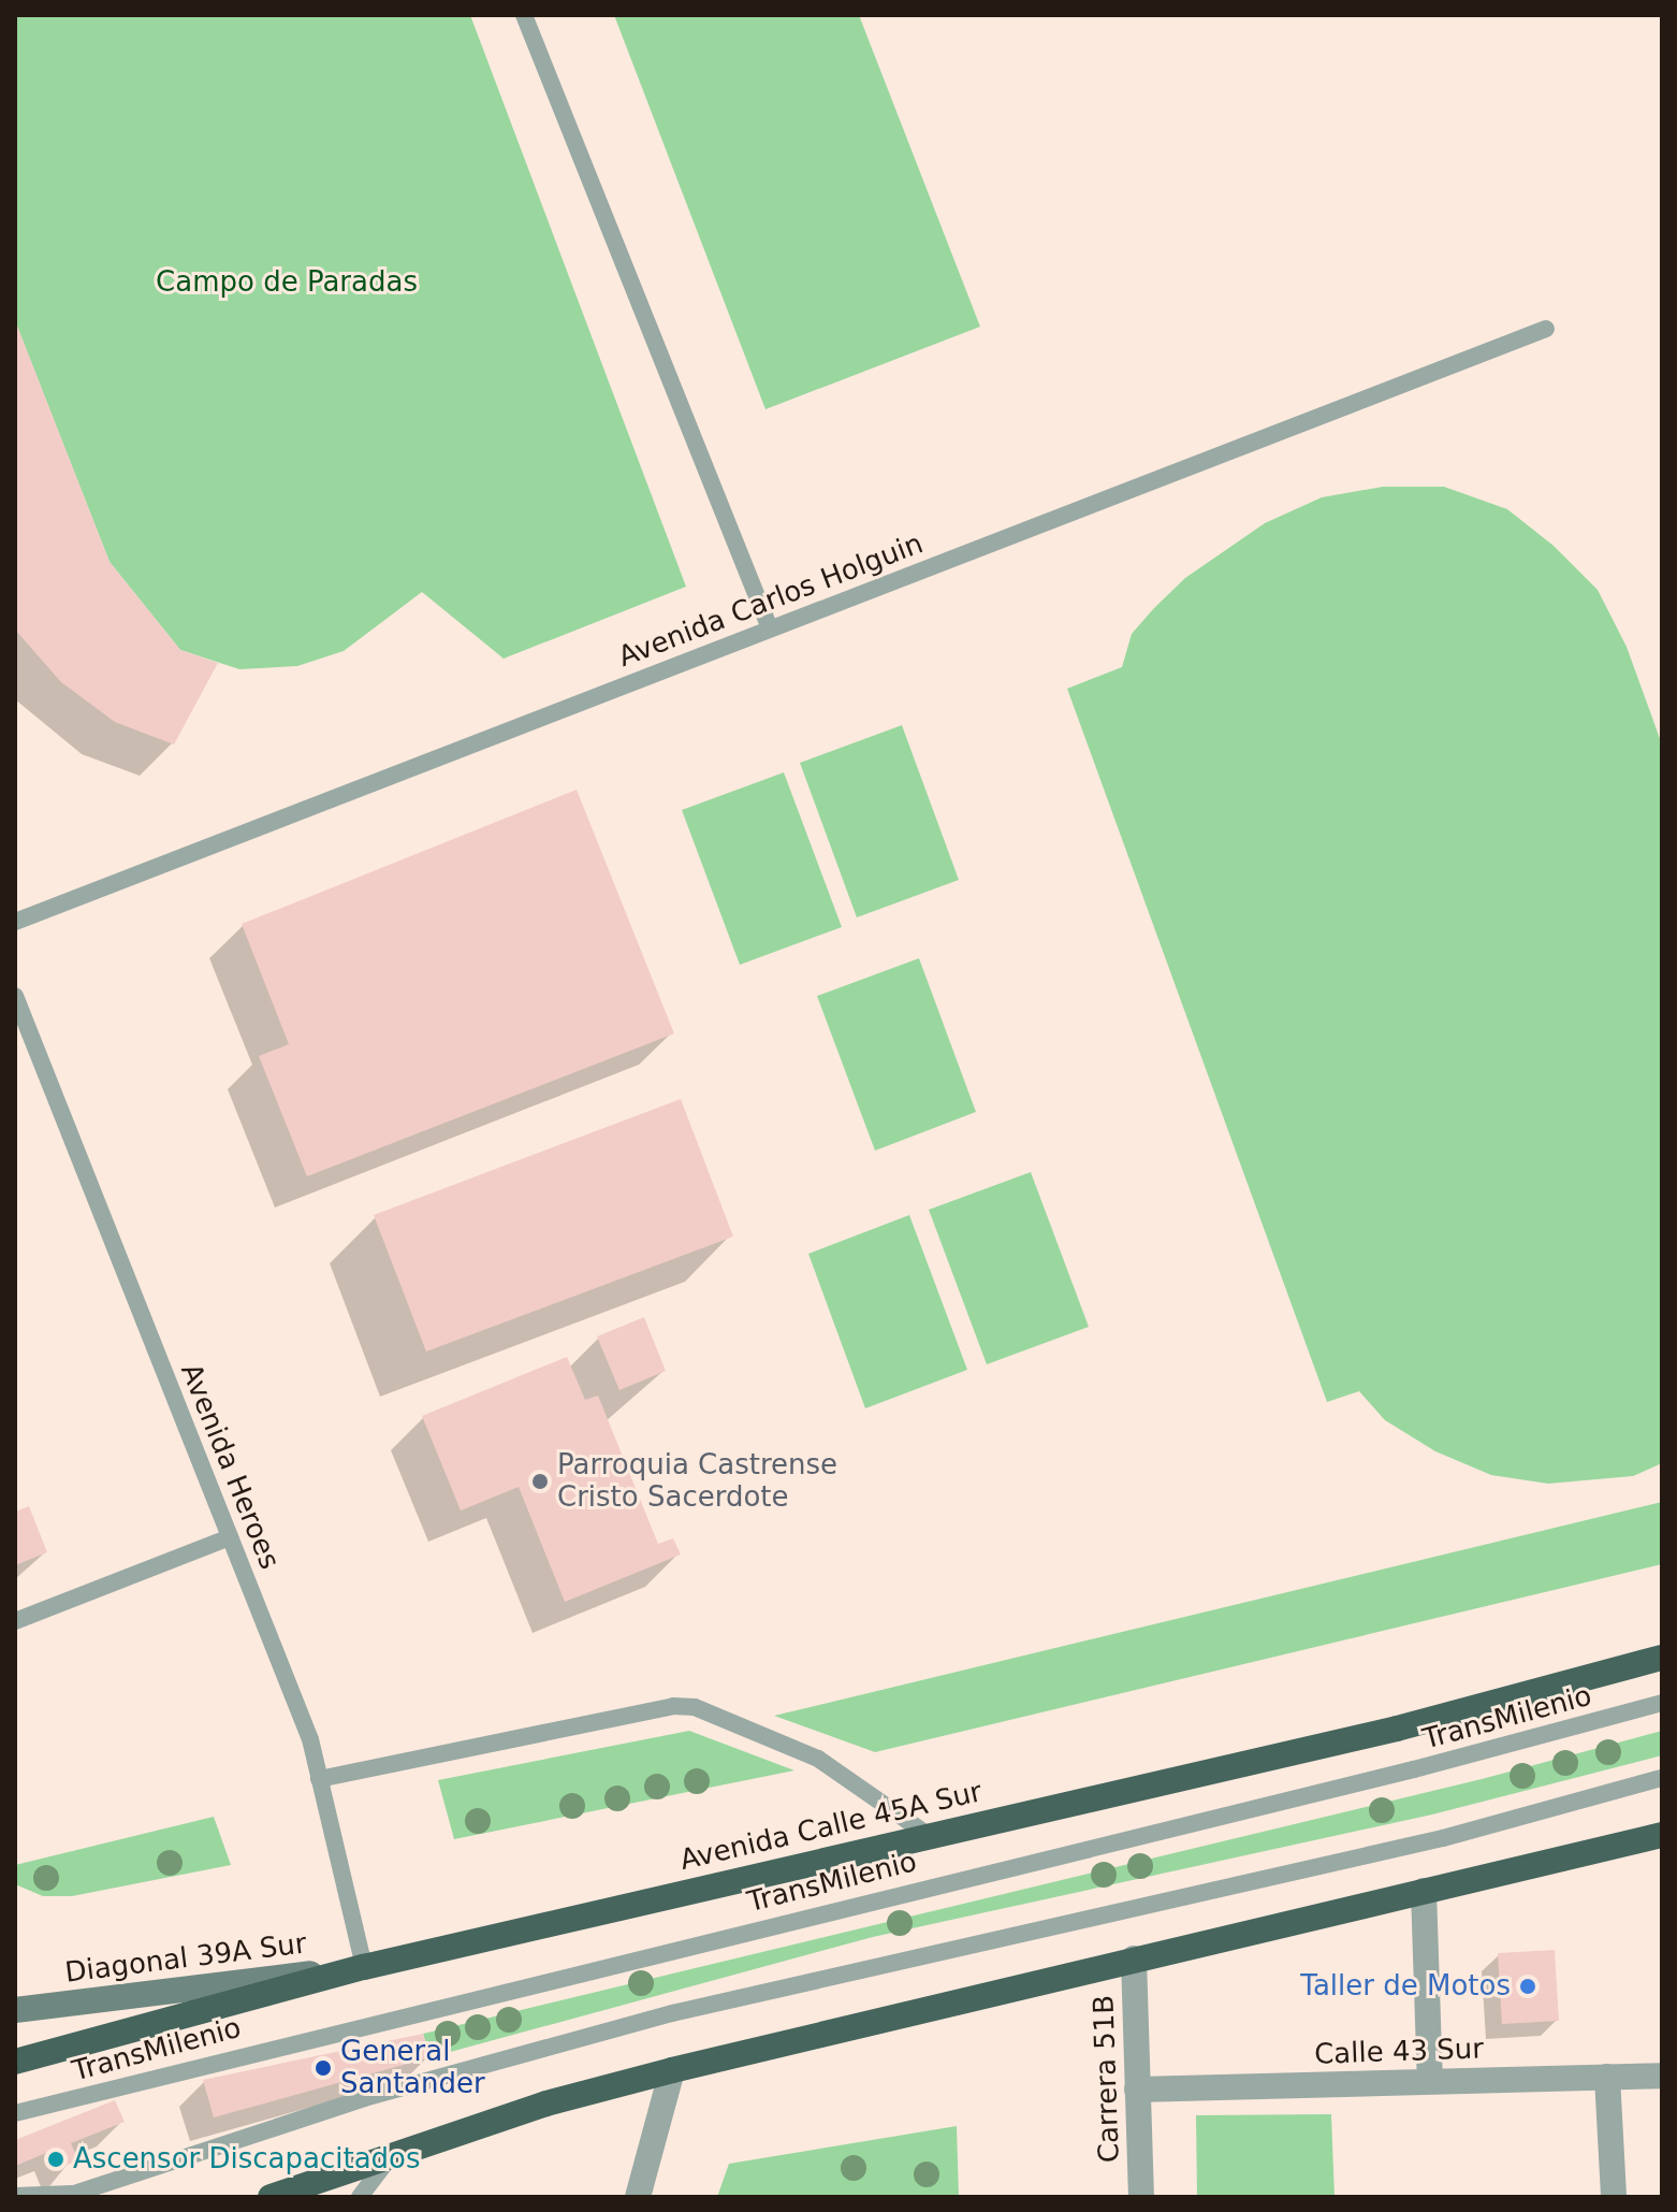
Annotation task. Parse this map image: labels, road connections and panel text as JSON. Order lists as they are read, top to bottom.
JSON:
{
  "streets": {
    "highway": ["Avenida Calle 45A Sur"],
    "main road": ["Diagonal 39A Sur"],
    "street": ["Calle 43 Sur", "Carrera 51B"],
    "lane": ["Avenida Carlos Holguin", "Avenida Heroes", "TransMilenio"]
  },
  "crossings": [
    ["Avenida Heroes", "Avenida Calle 45A Sur"],
    ["Avenida Heroes", "Diagonal 39A Sur"],
    ["Avenida Calle 45A Sur", "Diagonal 39A Sur"],
    ["Calle 43 Sur", "Carrera 51B"]
  ],
  "parks": ["Campo de Paradas"],
  "places": [
    "Parroquia Castrense Cristo Sacerdote",
    "Taller de Motos",
    "General Santander",
    "Ascensor Discapacitados"
  ]
}
